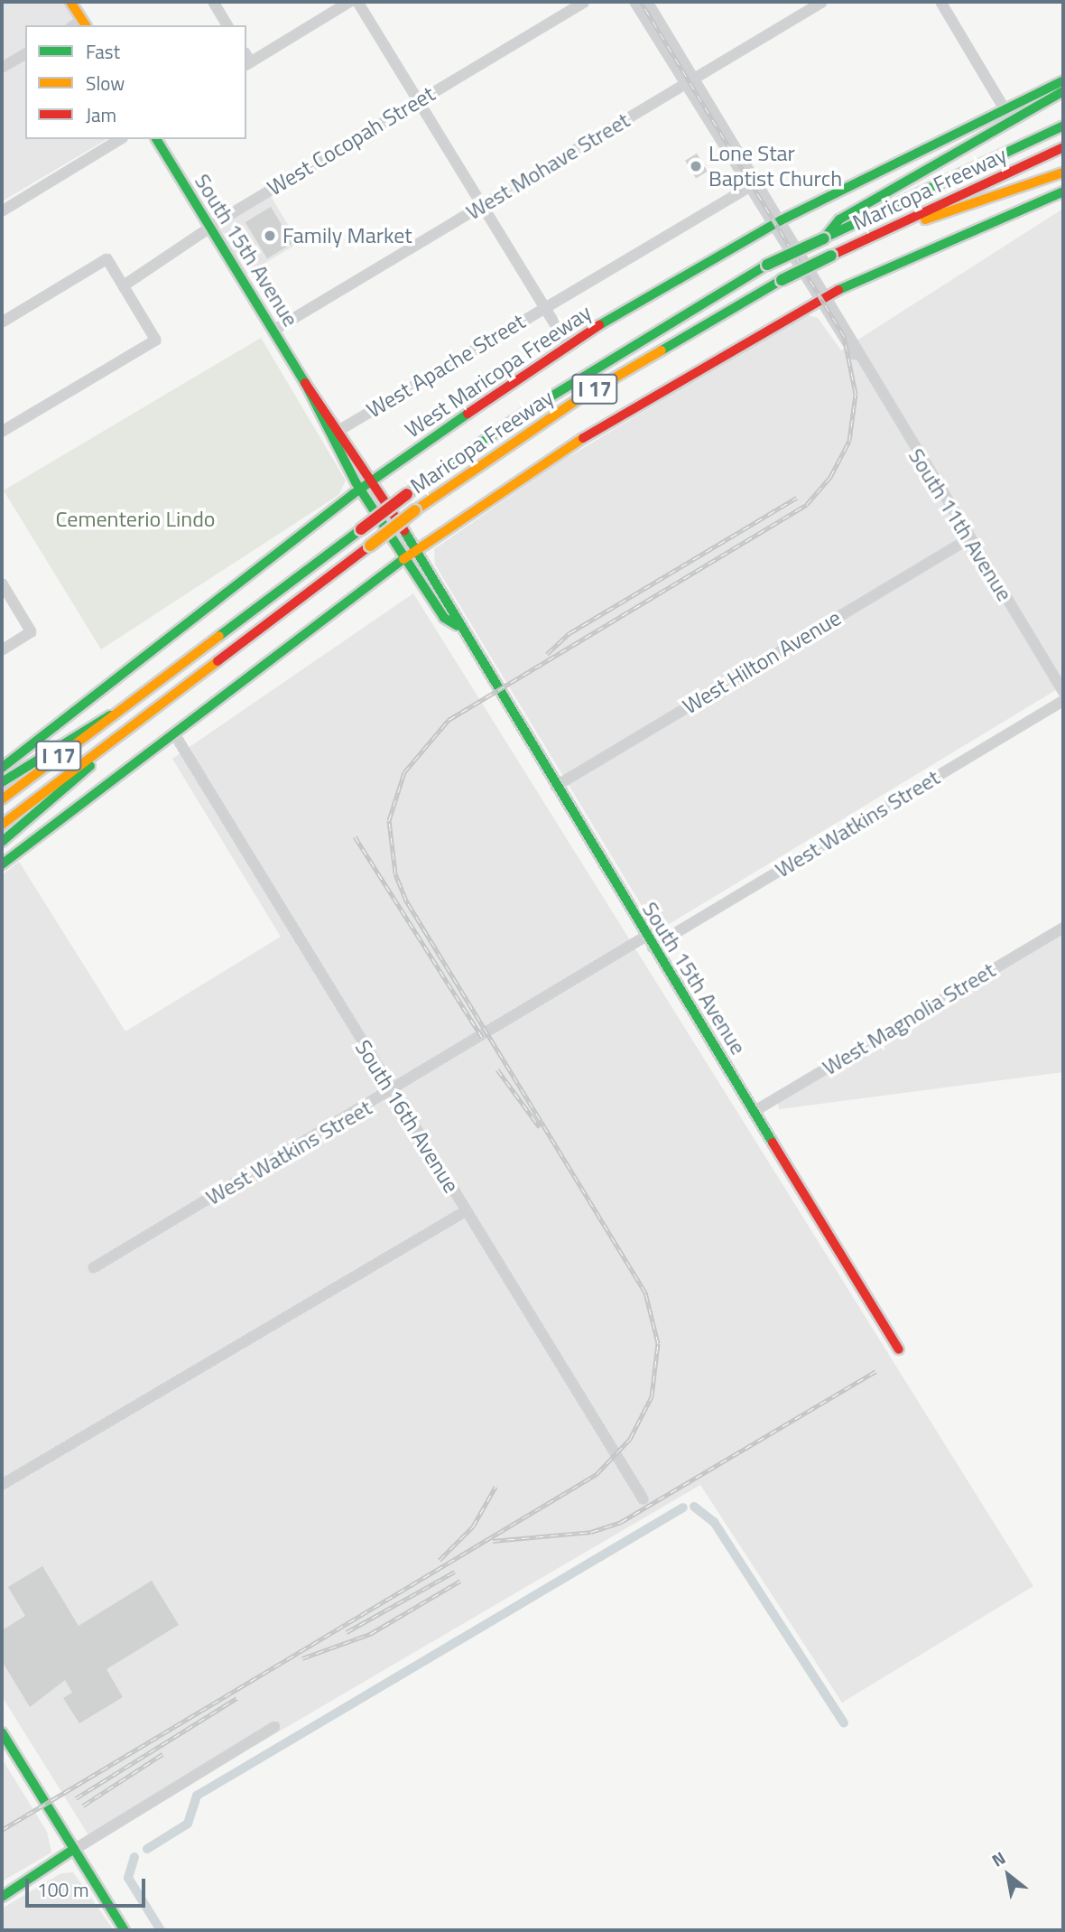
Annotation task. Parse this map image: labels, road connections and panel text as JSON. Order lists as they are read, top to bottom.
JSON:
{
  "streets": {
    "main road": [
      "Maricopa Freeway",
      "South 15th Avenue",
      "West Maricopa Freeway",
      "I 17"
    ],
    "street": [
      "West Cocopah Street",
      "West Mohave Street",
      "West Apache Street",
      "South 11th Avenue",
      "West Hilton Avenue",
      "West Watkins Street",
      "West Magnolia Street",
      "South 16th Avenue"
    ]
  },
  "crossings": [
    ["West Cocopah Street", "South 15th Avenue"],
    ["West Mohave Street", "South 15th Avenue"],
    ["West Mohave Street", "South 11th Avenue"],
    ["South 15th Avenue", "West Apache Street"],
    ["South 15th Avenue", "West Maricopa Freeway"],
    ["South 15th Avenue", "West Hilton Avenue"],
    ["South 15th Avenue", "West Watkins Street"],
    ["South 15th Avenue", "West Magnolia Street"],
    ["West Apache Street", "South 11th Avenue"],
    ["West Maricopa Freeway", "South 11th Avenue"],
    ["South 11th Avenue", "West Hilton Avenue"],
    ["West Watkins Street", "South 16th Avenue"]
  ],
  "parks": ["Cementerio Lindo"],
  "places": ["Lone Star Baptist Church", "Family Market"],
  "legend": ["Fast", "Slow", "Jam"],
  "scale_bar": "100 m",
  "north": "top left"
}
